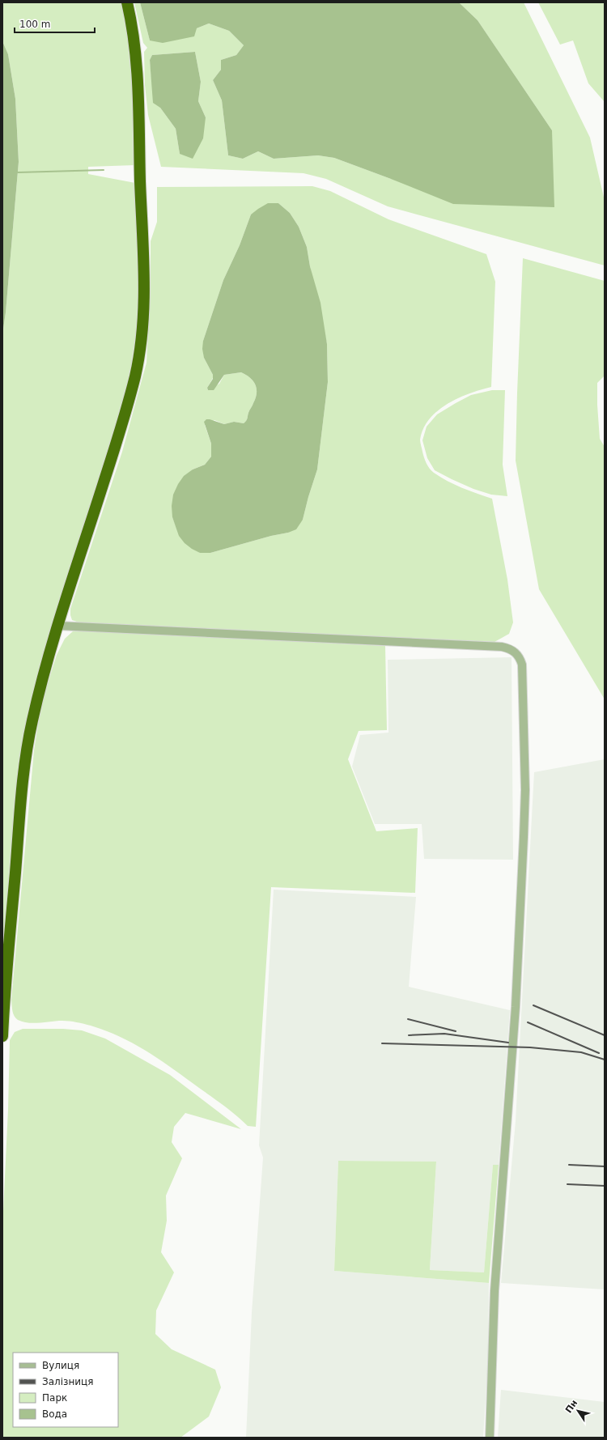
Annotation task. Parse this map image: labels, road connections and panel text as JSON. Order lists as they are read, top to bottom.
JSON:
{
  "legend": [
    "Вулиця",
    "Залізниця",
    "Парк",
    "Вода"
  ],
  "scale_bar": "100 m",
  "north": "top left"
}
